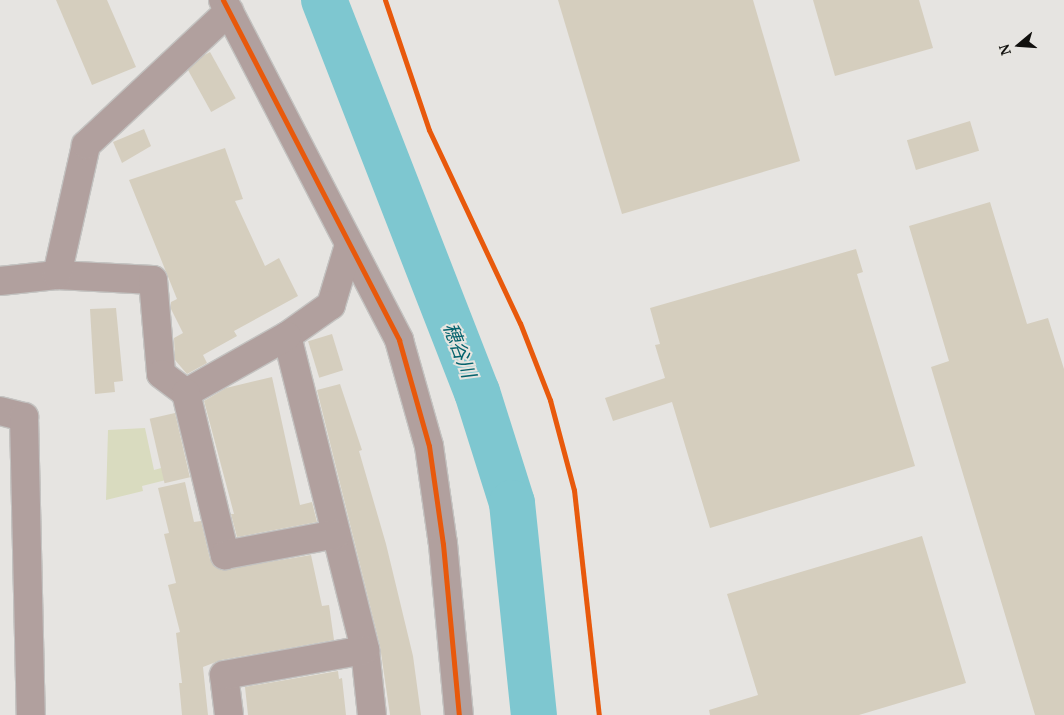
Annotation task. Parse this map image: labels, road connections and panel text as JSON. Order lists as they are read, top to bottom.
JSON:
{
  "water": ["穂谷川"],
  "north": "left"
}
